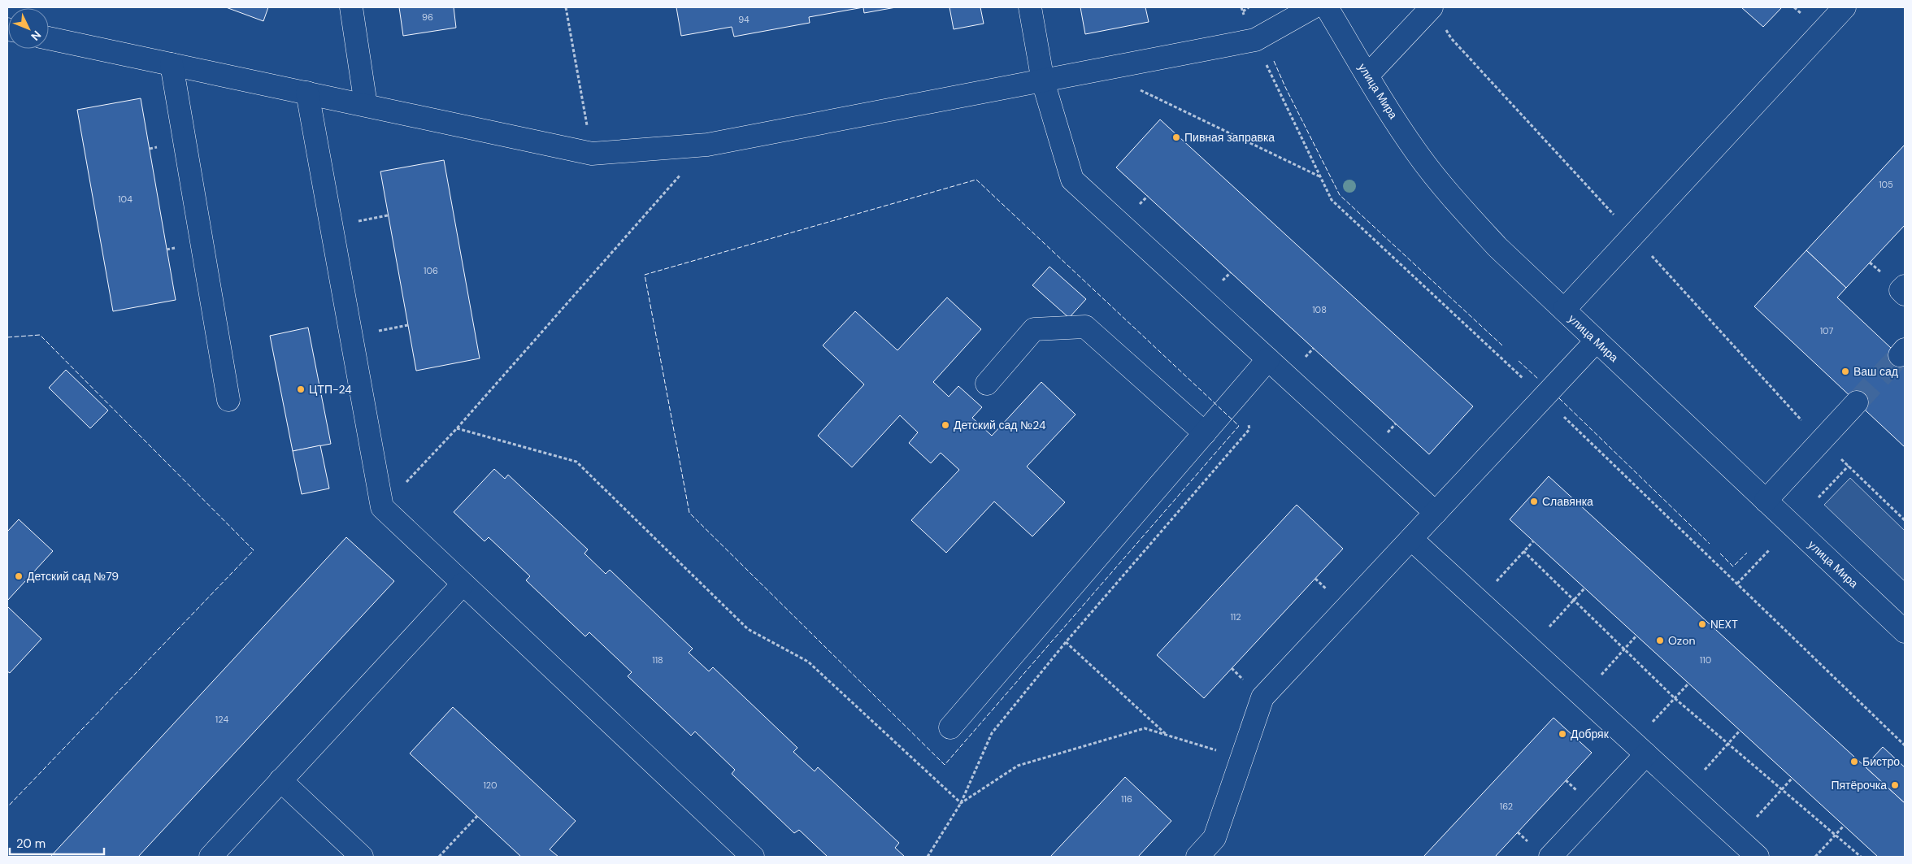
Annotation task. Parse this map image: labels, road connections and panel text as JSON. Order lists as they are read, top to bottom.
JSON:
{
  "streets": {
    "street": ["улица Мира"]
  },
  "places": [
    "Пивная заправка",
    "Ваш сад",
    "ЦТП-24",
    "Детский сад №24",
    "Славянка",
    "Детский сад №79",
    "NEXT",
    "Ozon",
    "Добряк",
    "Бистро",
    "Пятёрочка"
  ],
  "house_numbers": [
    "96",
    "94",
    "105",
    "104",
    "106",
    "108",
    "107",
    "112",
    "118",
    "110",
    "124",
    "120",
    "116",
    "162"
  ],
  "scale_bar": "20 m",
  "north": "bottom right"
}
